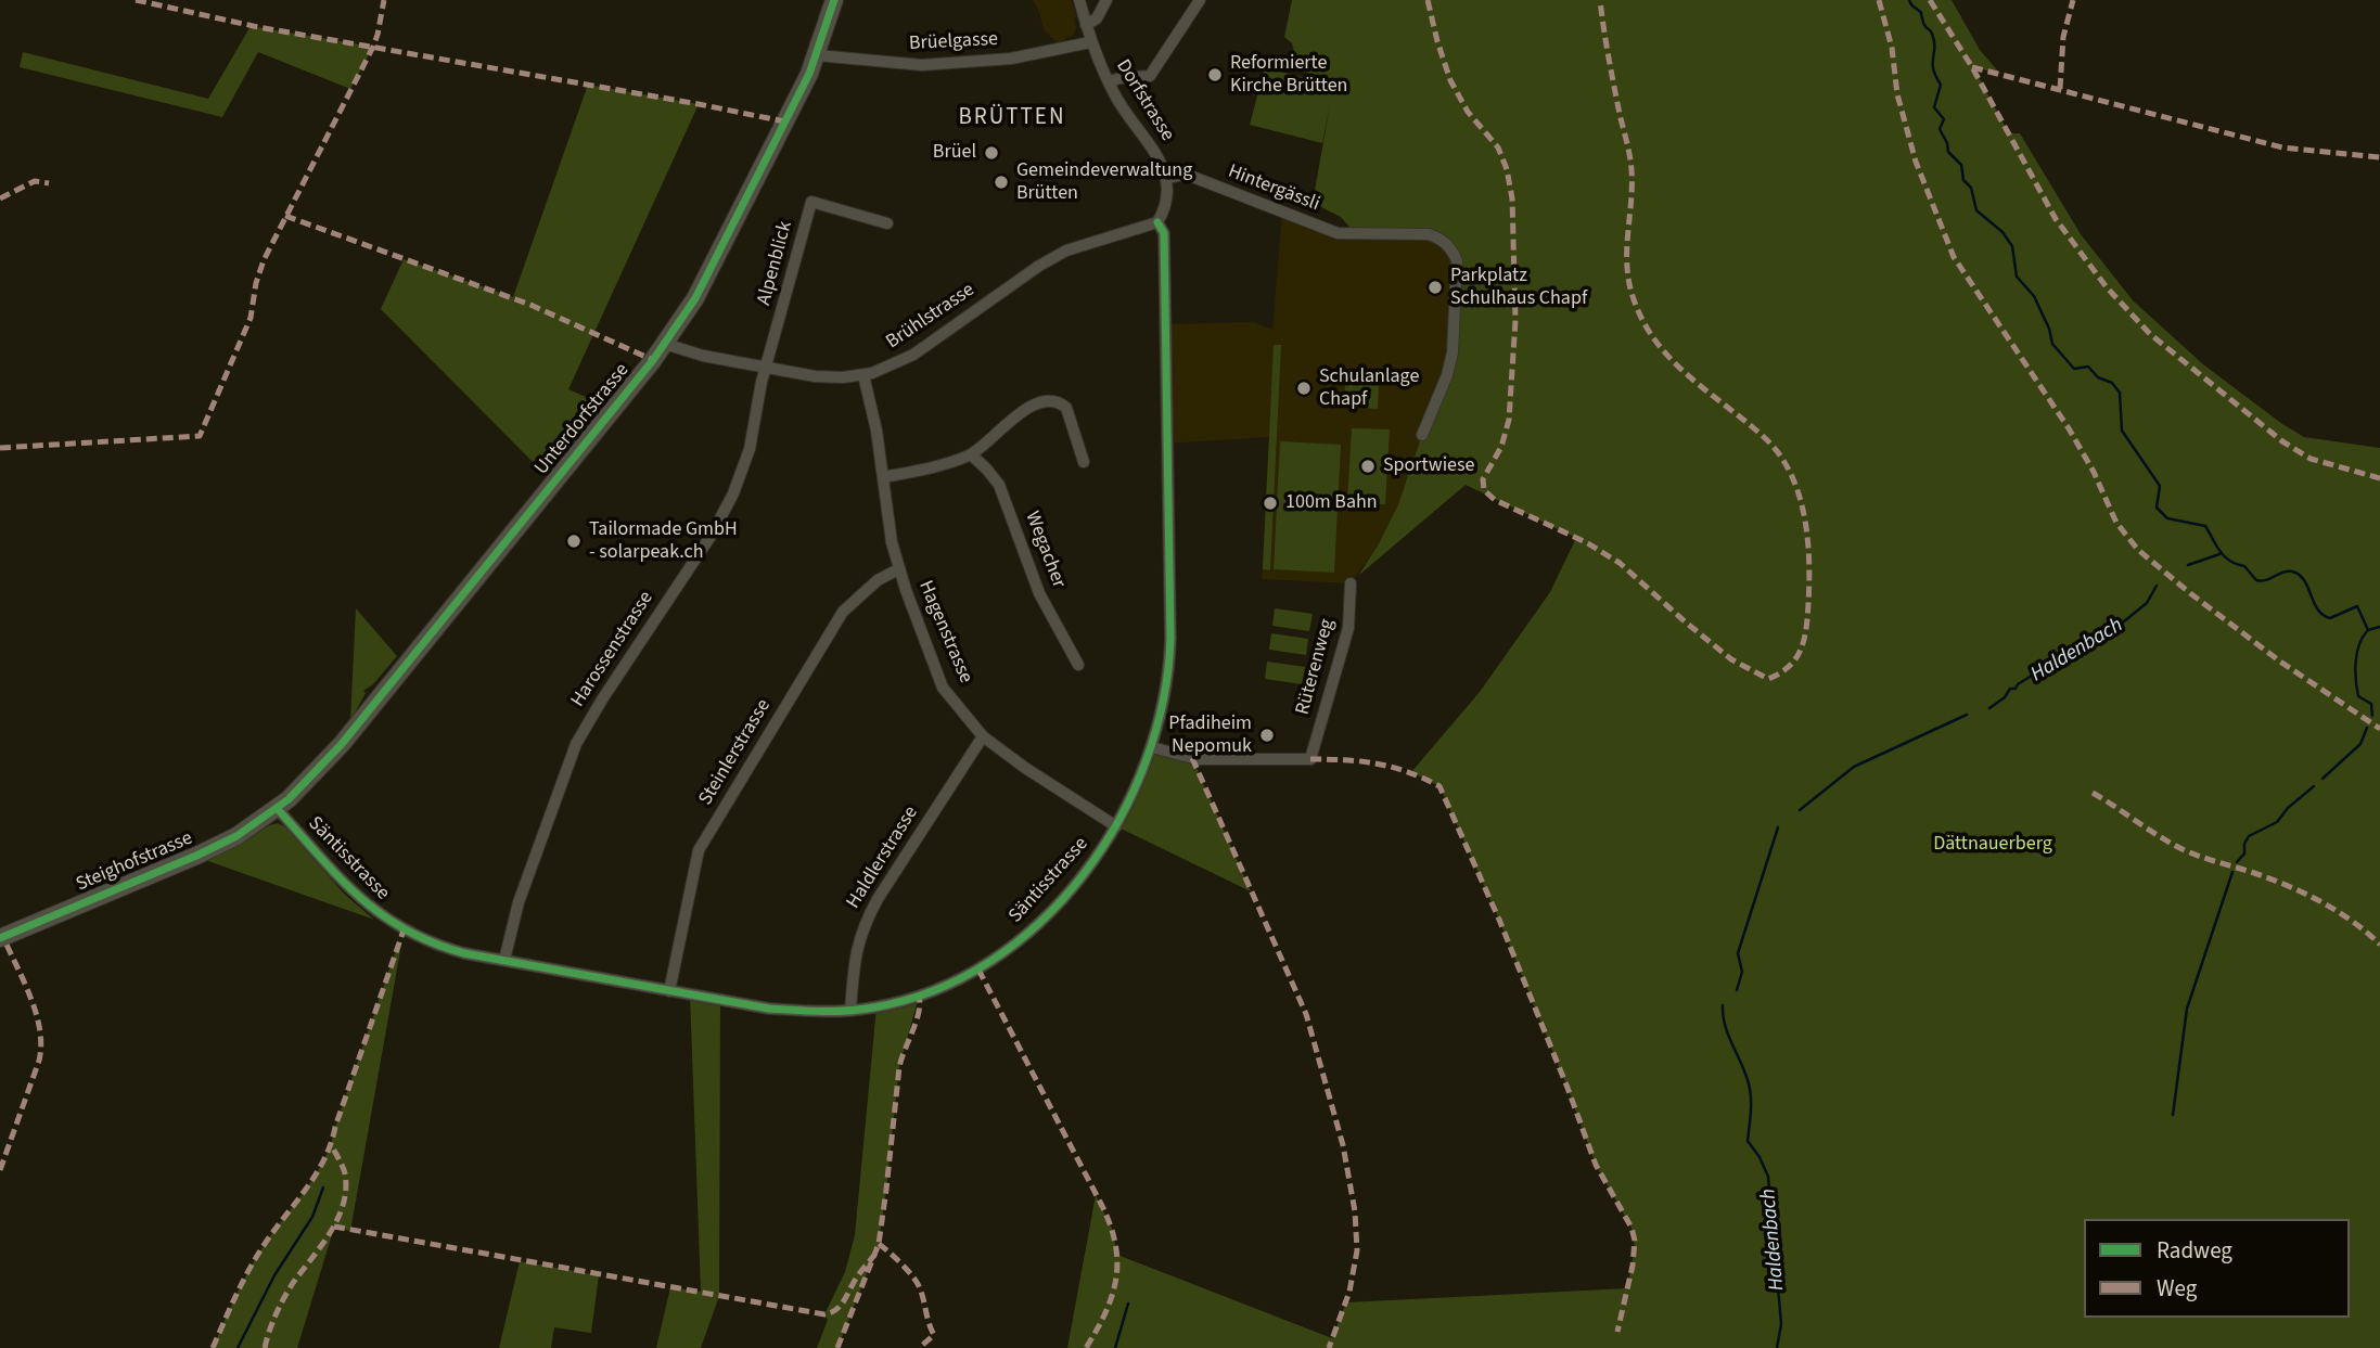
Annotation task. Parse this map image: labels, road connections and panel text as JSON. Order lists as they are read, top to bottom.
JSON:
{
  "streets": {
    "street": [
      "Brüelgasse",
      "Dorfstrasse",
      "Hintergässli",
      "Alpenblick",
      "Brühlstrasse",
      "Unterdorfstrasse",
      "Wegacher",
      "Hagenstrasse",
      "Harossenstrasse",
      "Rüterenweg",
      "Steinlerstrasse",
      "Haldlerstrasse",
      "Säntisstrasse",
      "Steighofstrasse"
    ]
  },
  "crossings": [
    ["Brüelgasse", "Dorfstrasse"],
    ["Brüelgasse", "Unterdorfstrasse"],
    ["Dorfstrasse", "Hintergässli"],
    ["Dorfstrasse", "Säntisstrasse"],
    ["Hintergässli", "Säntisstrasse"],
    ["Alpenblick", "Brühlstrasse"],
    ["Alpenblick", "Harossenstrasse"],
    ["Brühlstrasse", "Unterdorfstrasse"],
    ["Brühlstrasse", "Hagenstrasse"],
    ["Brühlstrasse", "Harossenstrasse"],
    ["Brühlstrasse", "Säntisstrasse"],
    ["Unterdorfstrasse", "Säntisstrasse"],
    ["Unterdorfstrasse", "Steighofstrasse"],
    ["Hagenstrasse", "Steinlerstrasse"],
    ["Hagenstrasse", "Haldlerstrasse"],
    ["Hagenstrasse", "Säntisstrasse"],
    ["Harossenstrasse", "Säntisstrasse"],
    ["Rüterenweg", "Säntisstrasse"],
    ["Steinlerstrasse", "Säntisstrasse"],
    ["Haldlerstrasse", "Säntisstrasse"],
    ["Säntisstrasse", "Steighofstrasse"]
  ],
  "districts": ["BRÜTTEN"],
  "water": ["Haldenbach"],
  "parks": ["Dättnauerberg"],
  "places": [
    "Reformierte Kirche Brütten",
    "Brüel",
    "Gemeindeverwaltung Brütten",
    "Parkplatz Schulhaus Chapf",
    "Schulanlage Chapf",
    "Sportwiese",
    "100m Bahn",
    "Tailormade GmbH - solarpeak.ch",
    "Pfadiheim Nepomuk"
  ],
  "legend": ["Radweg", "Weg"]
}
